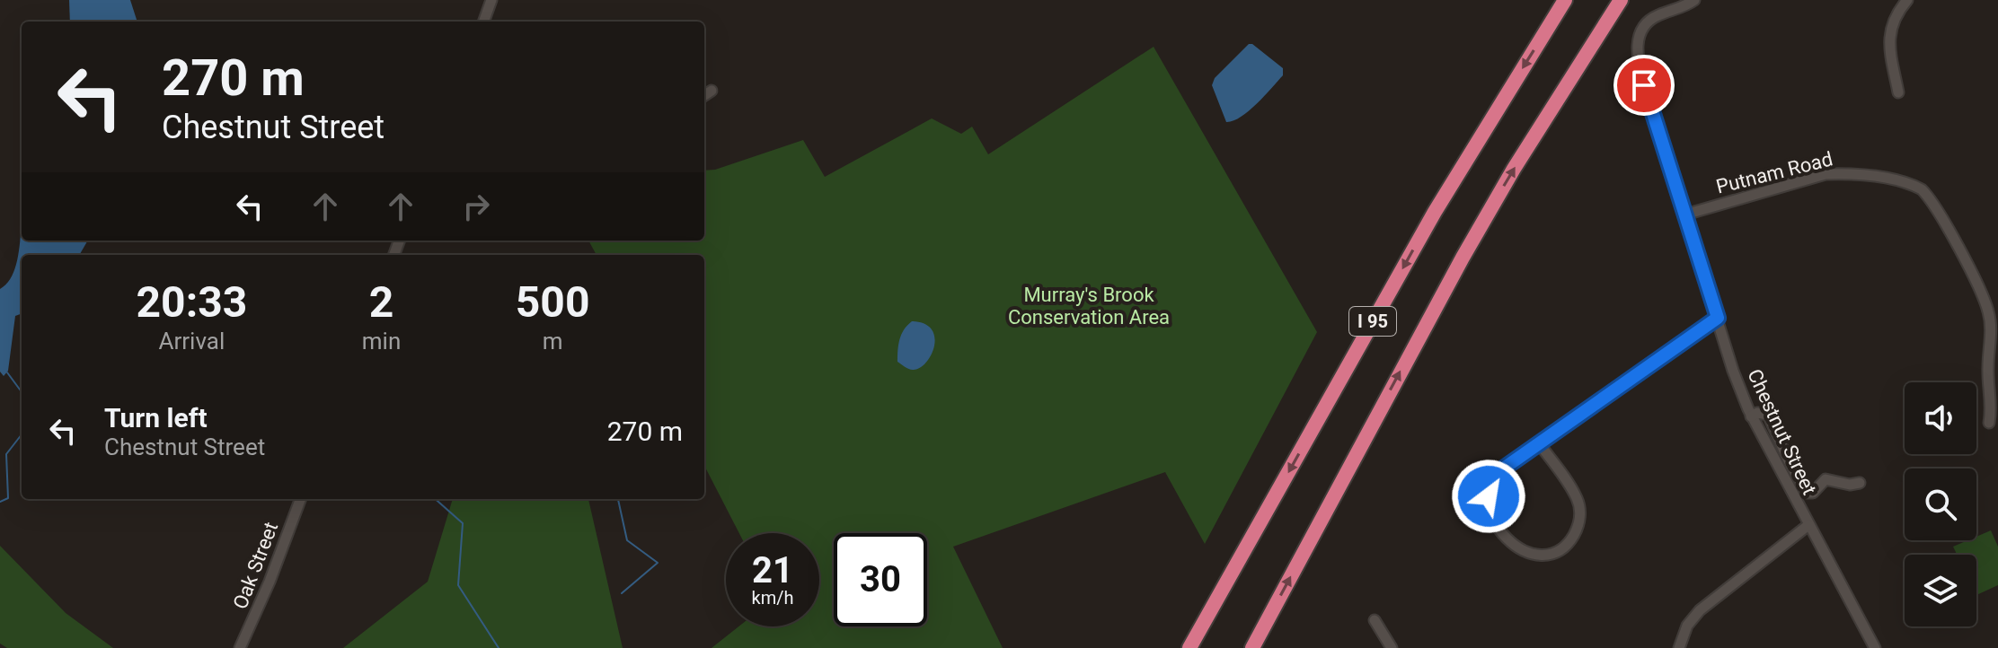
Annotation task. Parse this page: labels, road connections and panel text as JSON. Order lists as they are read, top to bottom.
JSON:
{
  "streets": {
    "highway": ["I 95"],
    "street": ["Putnam Road", "Chestnut Street", "Oak Street"]
  },
  "crossings": [
    ["Putnam Road", "Chestnut Street"]
  ],
  "parks": ["Murray's Brook Conservation Area"],
  "page": {
    "turn": ["270 m", "Chestnut Street"],
    "eta": [
      "20:33",
      "Arrival",
      "2",
      "min",
      "500",
      "m"
    ],
    "list": [
      {
        "name": "Turn left",
        "note": "Chestnut Street",
        "value": "270 m"
      }
    ],
    "speed": "21 km/h",
    "limit": "30"
  }
}
